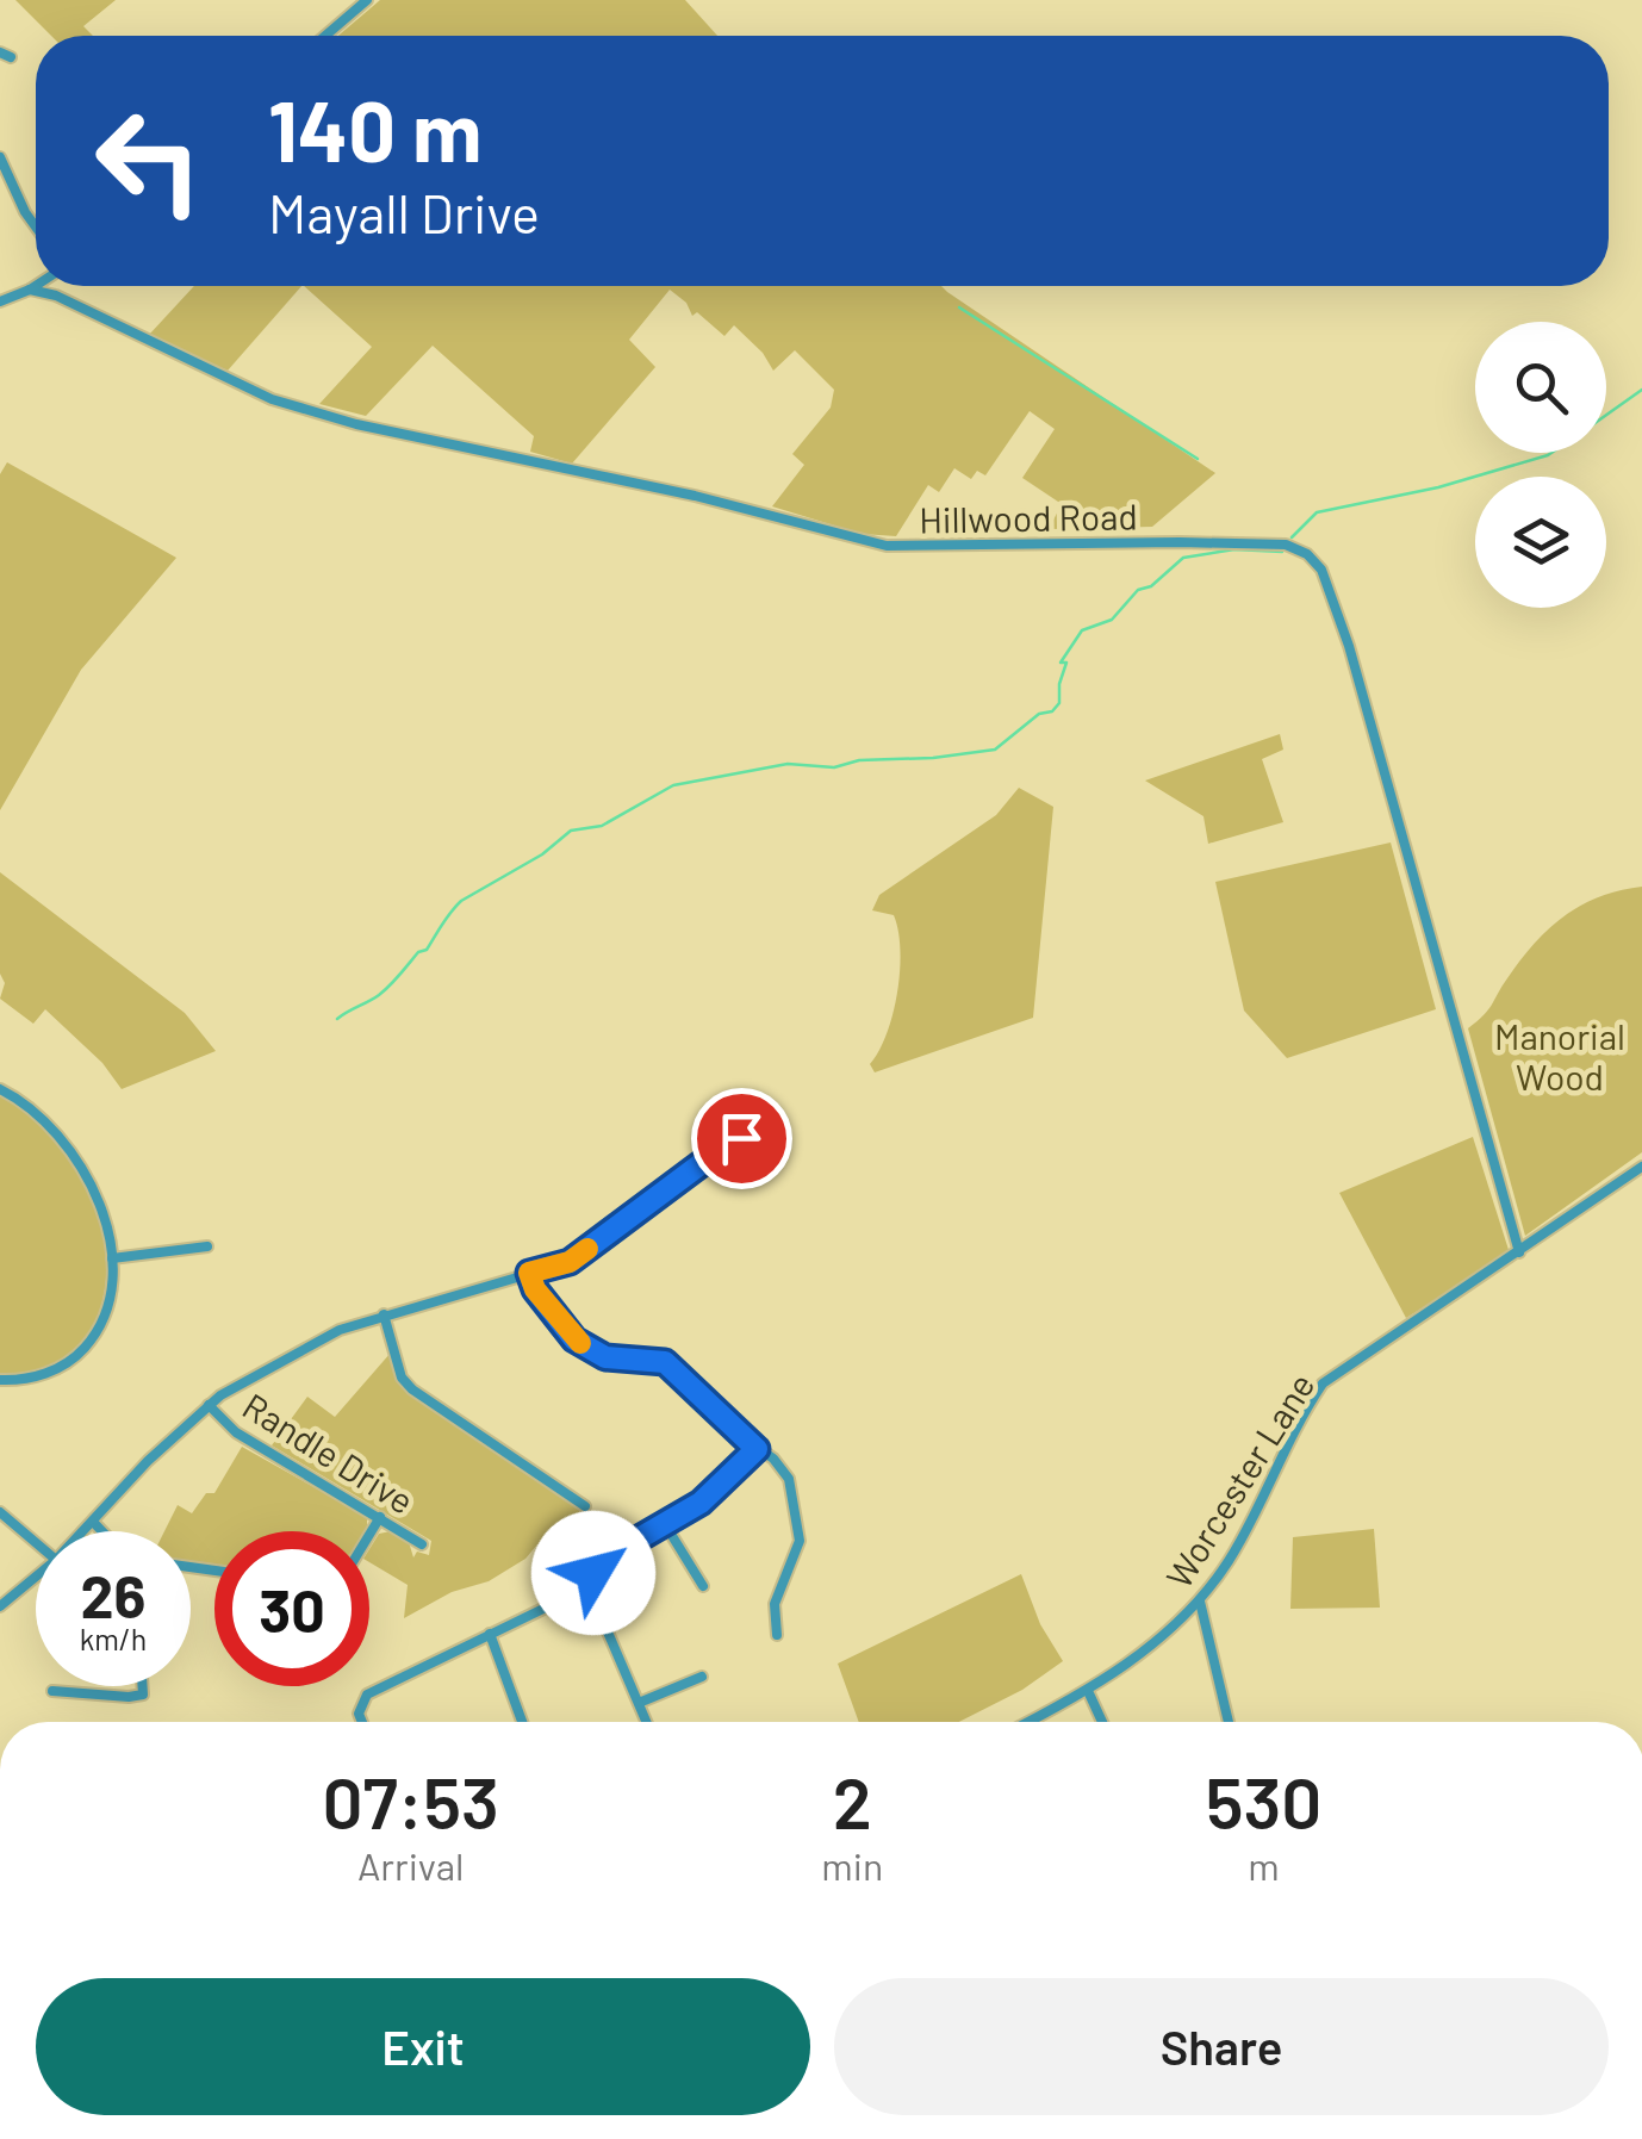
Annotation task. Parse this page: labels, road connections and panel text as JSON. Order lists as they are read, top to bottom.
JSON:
{
  "streets": {
    "street": ["Hillwood Road", "Randle Drive", "Worcester Lane"]
  },
  "crossings": [
    ["Hillwood Road", "Worcester Lane"]
  ],
  "parks": ["Manorial Wood"],
  "page": {
    "turn": ["140 m", "Mayall Drive"],
    "speed": "26 km/h",
    "limit": "30",
    "eta": [
      "07:53",
      "Arrival",
      "2",
      "min",
      "530",
      "m"
    ],
    "buttons": ["Exit", "Share"]
  }
}
